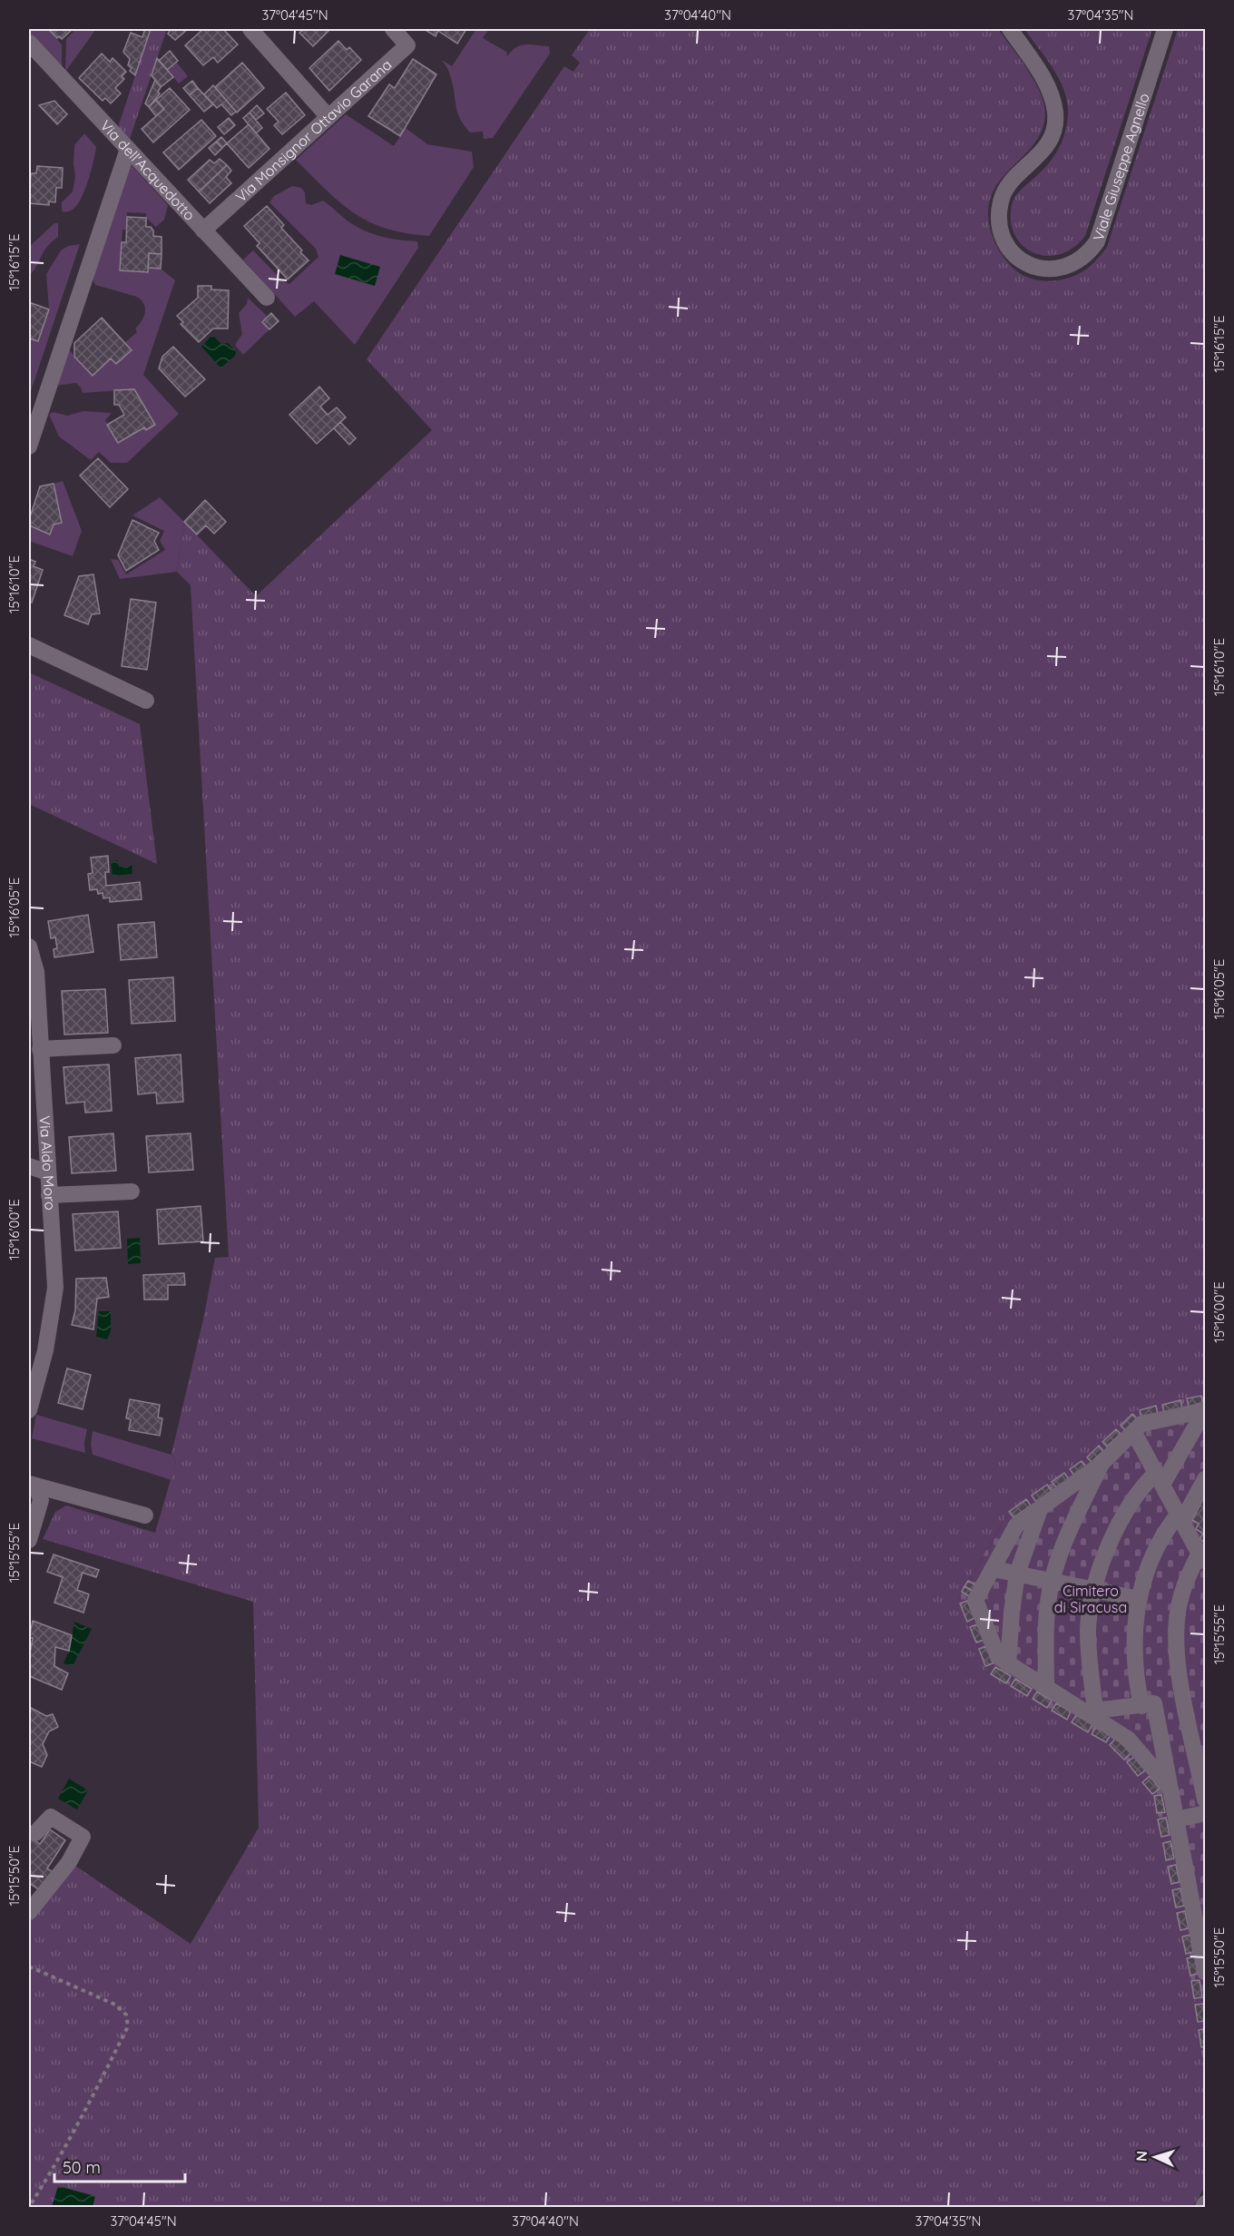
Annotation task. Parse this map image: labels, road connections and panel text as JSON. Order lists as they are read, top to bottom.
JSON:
{
  "streets": {
    "street": [
      "Via Monsignor Ottavio Garana",
      "Viale Giuseppe Agnello",
      "Via dell'Acquedotto",
      "Via Aldo Moro"
    ]
  },
  "crossings": [
    ["Via Monsignor Ottavio Garana", "Via dell'Acquedotto"]
  ],
  "parks": ["Cimitero di Siracusa"],
  "scale_bar": "50 m",
  "north": "left",
  "coordinates": [
    "37°04'45\"N",
    "37°04'40\"N",
    "37°04'35\"N",
    "15°16'15\"E",
    "15°16'10\"E",
    "15°16'05\"E",
    "15°16'00\"E",
    "15°15'55\"E",
    "15°15'50\"E"
  ]
}
